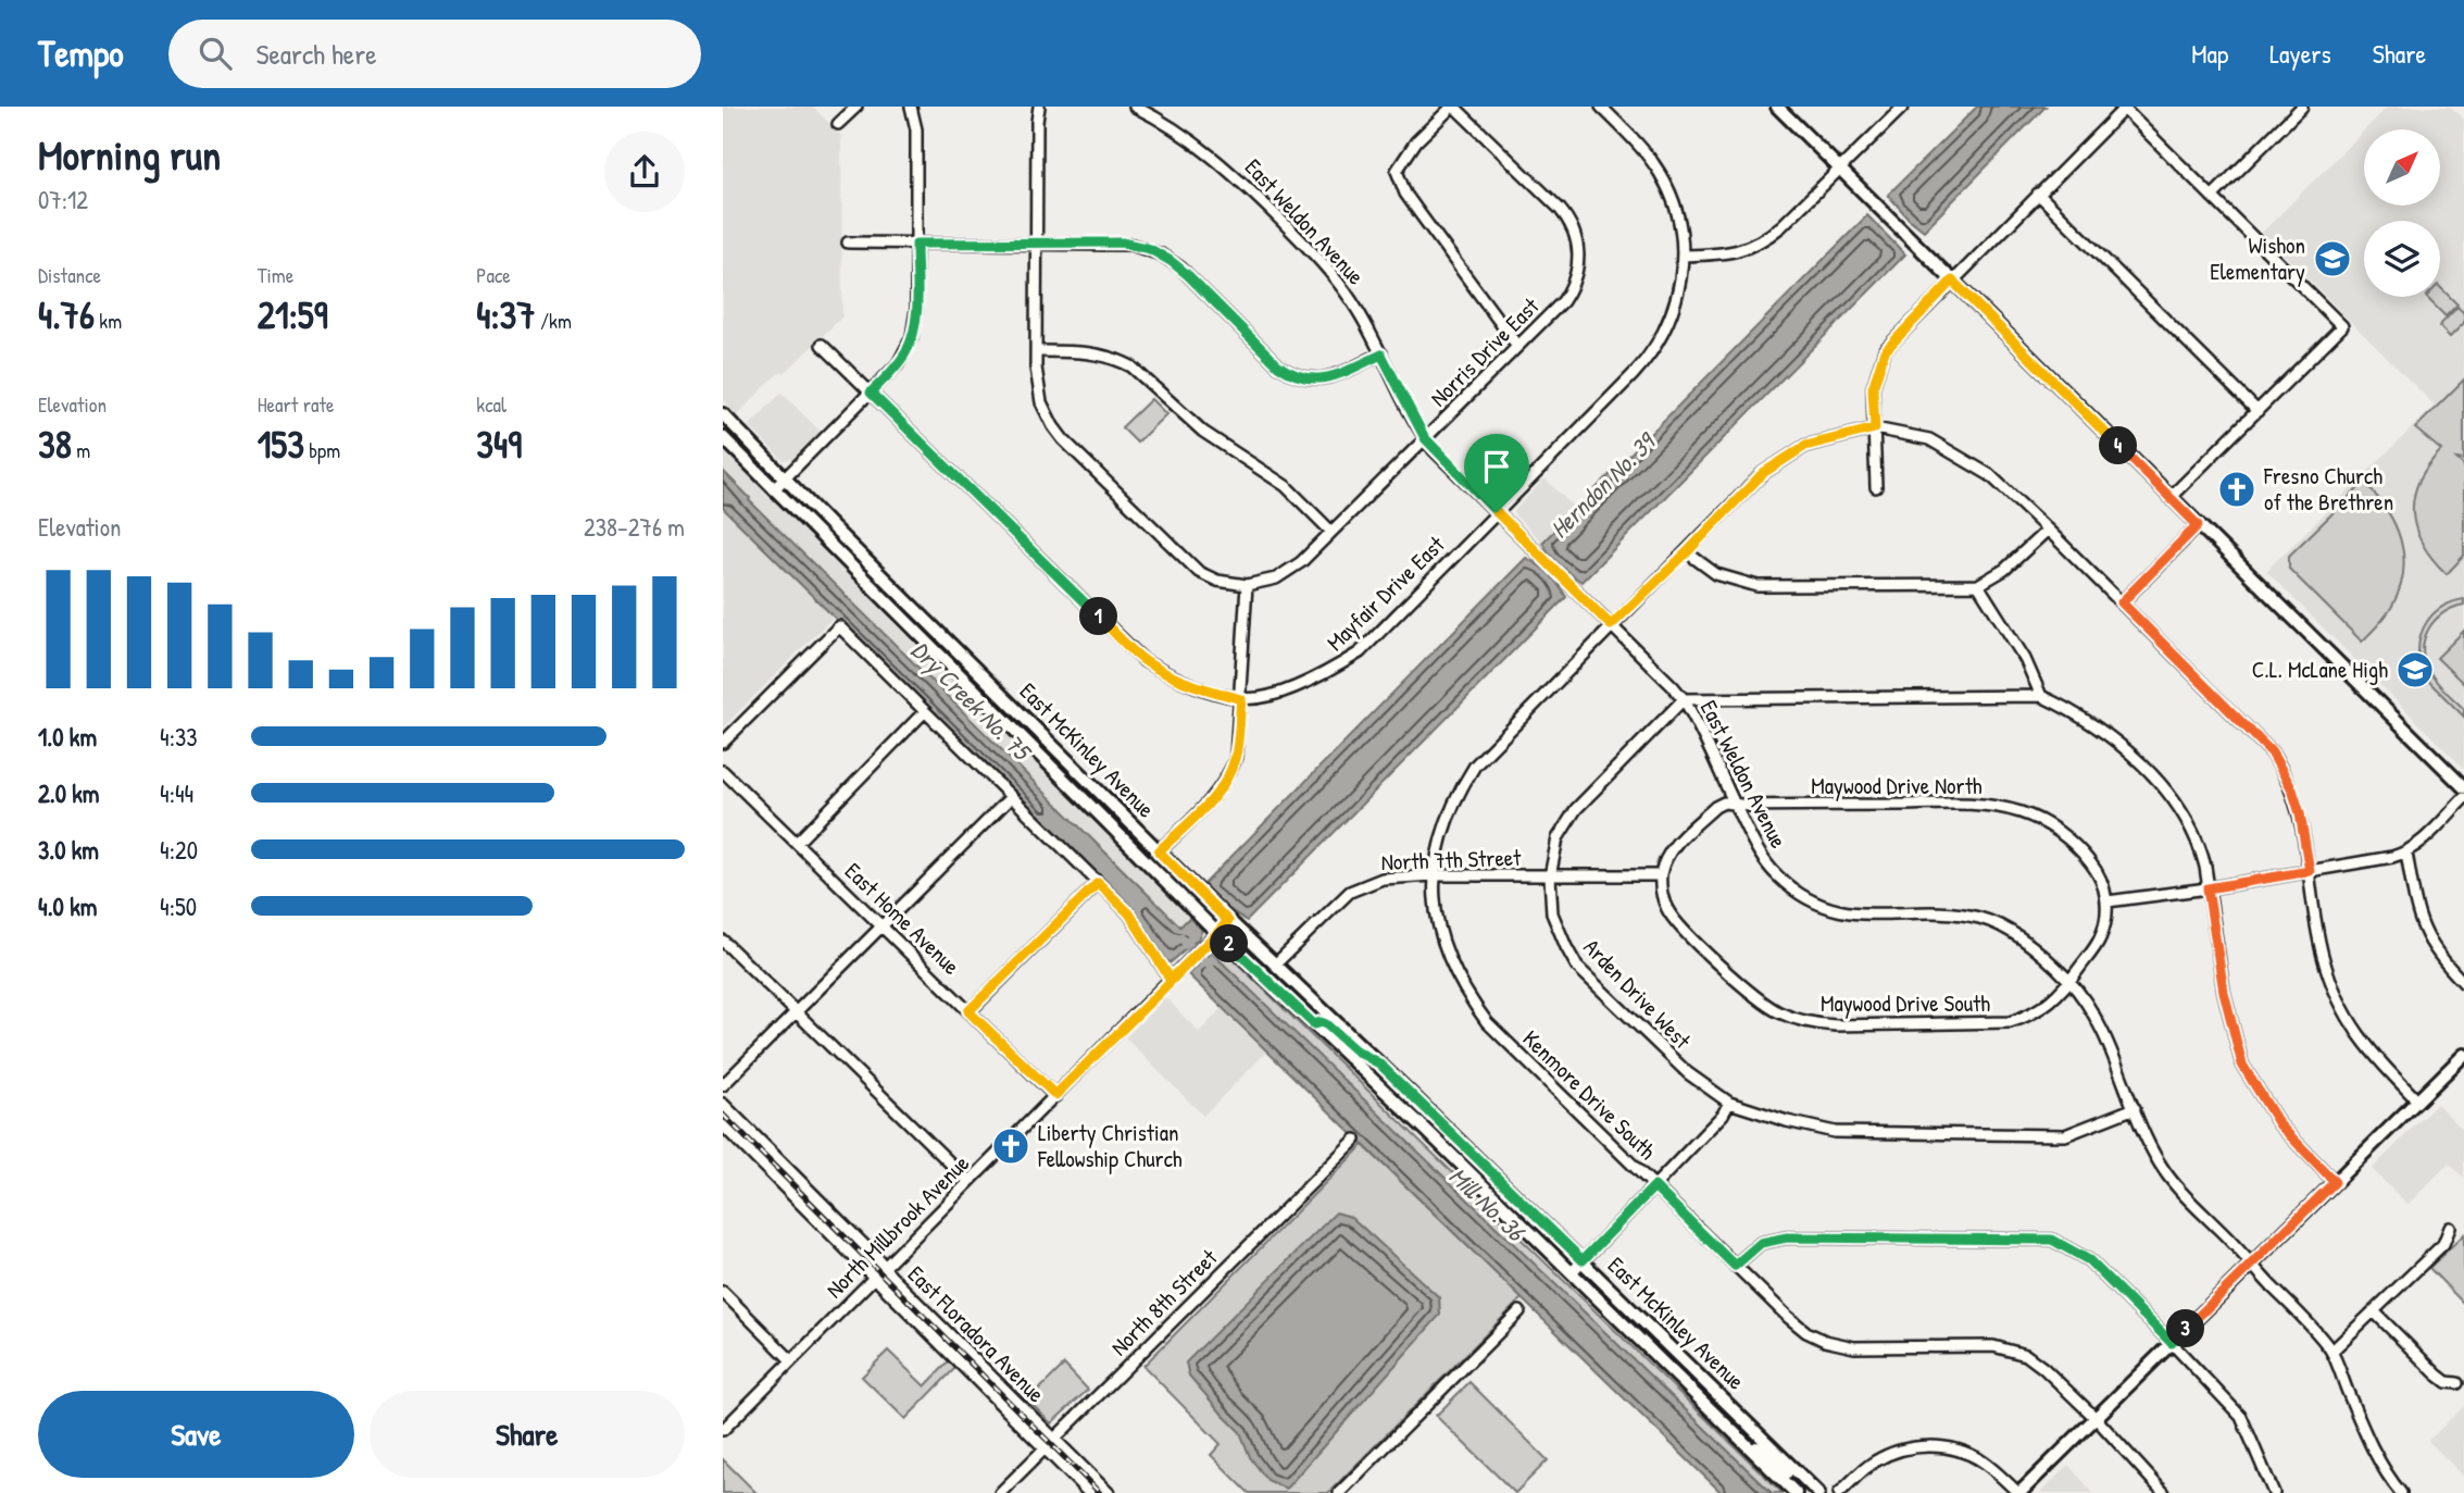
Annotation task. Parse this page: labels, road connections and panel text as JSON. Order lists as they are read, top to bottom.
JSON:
{
  "streets": {
    "main road": ["East McKinley Avenue"],
    "street": [
      "East Weldon Avenue",
      "Norris Drive East",
      "Mayfair Drive East",
      "Maywood Drive North",
      "North 7th Street",
      "East Home Avenue",
      "Arden Drive West",
      "Maywood Drive South",
      "Kenmore Drive South",
      "North Millbrook Avenue",
      "North 8th Street",
      "East Floradora Avenue"
    ]
  },
  "crossings": [
    ["East Weldon Avenue", "Norris Drive East"],
    ["East Weldon Avenue", "Mayfair Drive East"],
    ["East Weldon Avenue", "Maywood Drive North"],
    ["East Weldon Avenue", "Arden Drive West"],
    ["East Weldon Avenue", "Maywood Drive South"],
    ["East Weldon Avenue", "Kenmore Drive South"],
    ["East McKinley Avenue", "North 7th Street"],
    ["East McKinley Avenue", "North Millbrook Avenue"],
    ["North 7th Street", "Arden Drive West"],
    ["North 7th Street", "Maywood Drive South"],
    ["North 7th Street", "Kenmore Drive South"],
    ["East Home Avenue", "North Millbrook Avenue"],
    ["North Millbrook Avenue", "East Floradora Avenue"],
    ["North 8th Street", "East Floradora Avenue"]
  ],
  "water": ["Herndon No. 39", "Dry Creek No. 75", "Mill No. 36"],
  "places": {
    "school or university": ["Wishon Elementary", "C.L. McLane High"],
    "church": ["Fresno Church of the Brethren", "Liberty Christian Fellowship Church"]
  },
  "north": "top right",
  "page": {
    "header": "Tempo",
    "search": "Search here",
    "nav": ["Map", "Layers", "Share"],
    "heading": ["Morning run", "07:12"],
    "stats": [
      ["Distance", "4.76 km"],
      ["Time", "21:59"],
      ["Pace", "4:37 /km"],
      ["Elevation", "38 m"],
      ["Heart rate", "153 bpm"],
      ["kcal", "349"]
    ],
    "pins": [
      "4",
      "1",
      "2",
      "3"
    ],
    "chart": ["Elevation", "238–276 m"],
    "list": [
      {
        "name": "1.0 km",
        "note": "4:33"
      },
      {
        "name": "2.0 km",
        "note": "4:44"
      },
      {
        "name": "3.0 km",
        "note": "4:20"
      },
      {
        "name": "4.0 km",
        "note": "4:50"
      }
    ],
    "buttons": ["Save", "Share"]
  }
}
